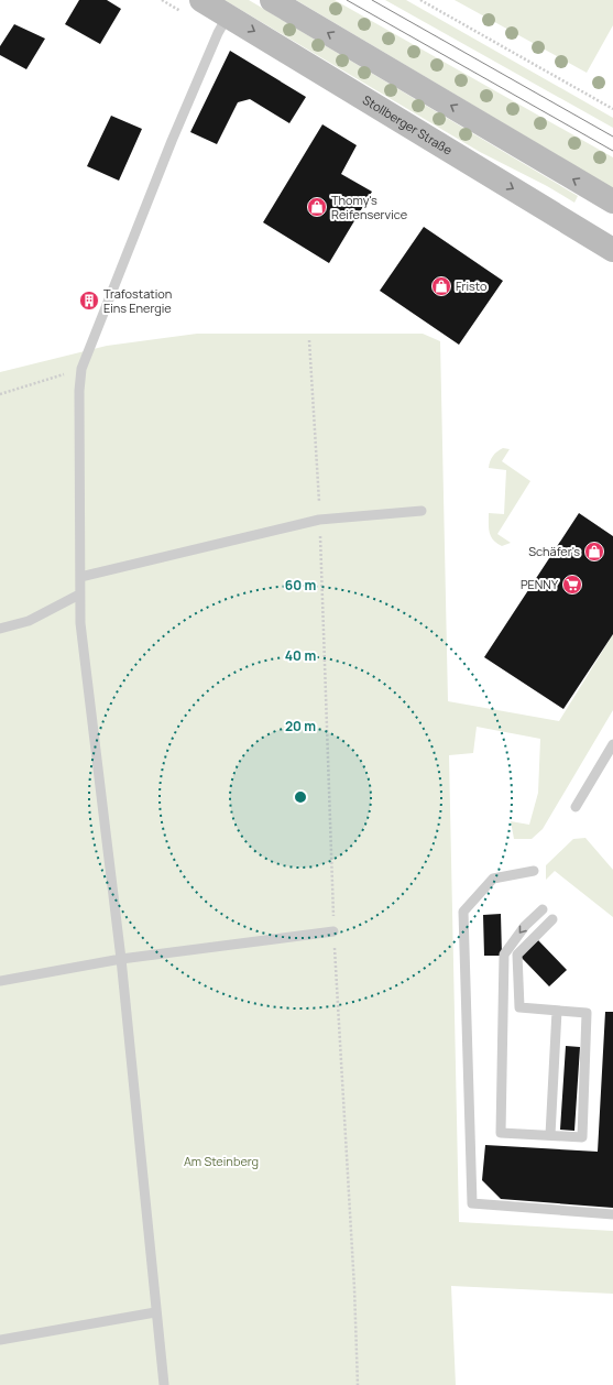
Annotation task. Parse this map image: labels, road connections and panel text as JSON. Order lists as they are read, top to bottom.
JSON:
{
  "streets": {
    "main road": ["Stollberger Straße"]
  },
  "parks": ["Am Steinberg"],
  "places": {
    "shop": ["Thomy's Reifenservice", "Fristo", "Schäfer's"],
    "building": ["Trafostation Eins Energie"],
    "supermarket": ["PENNY"]
  },
  "rings": ["60 m", "40 m", "20 m"]
}
